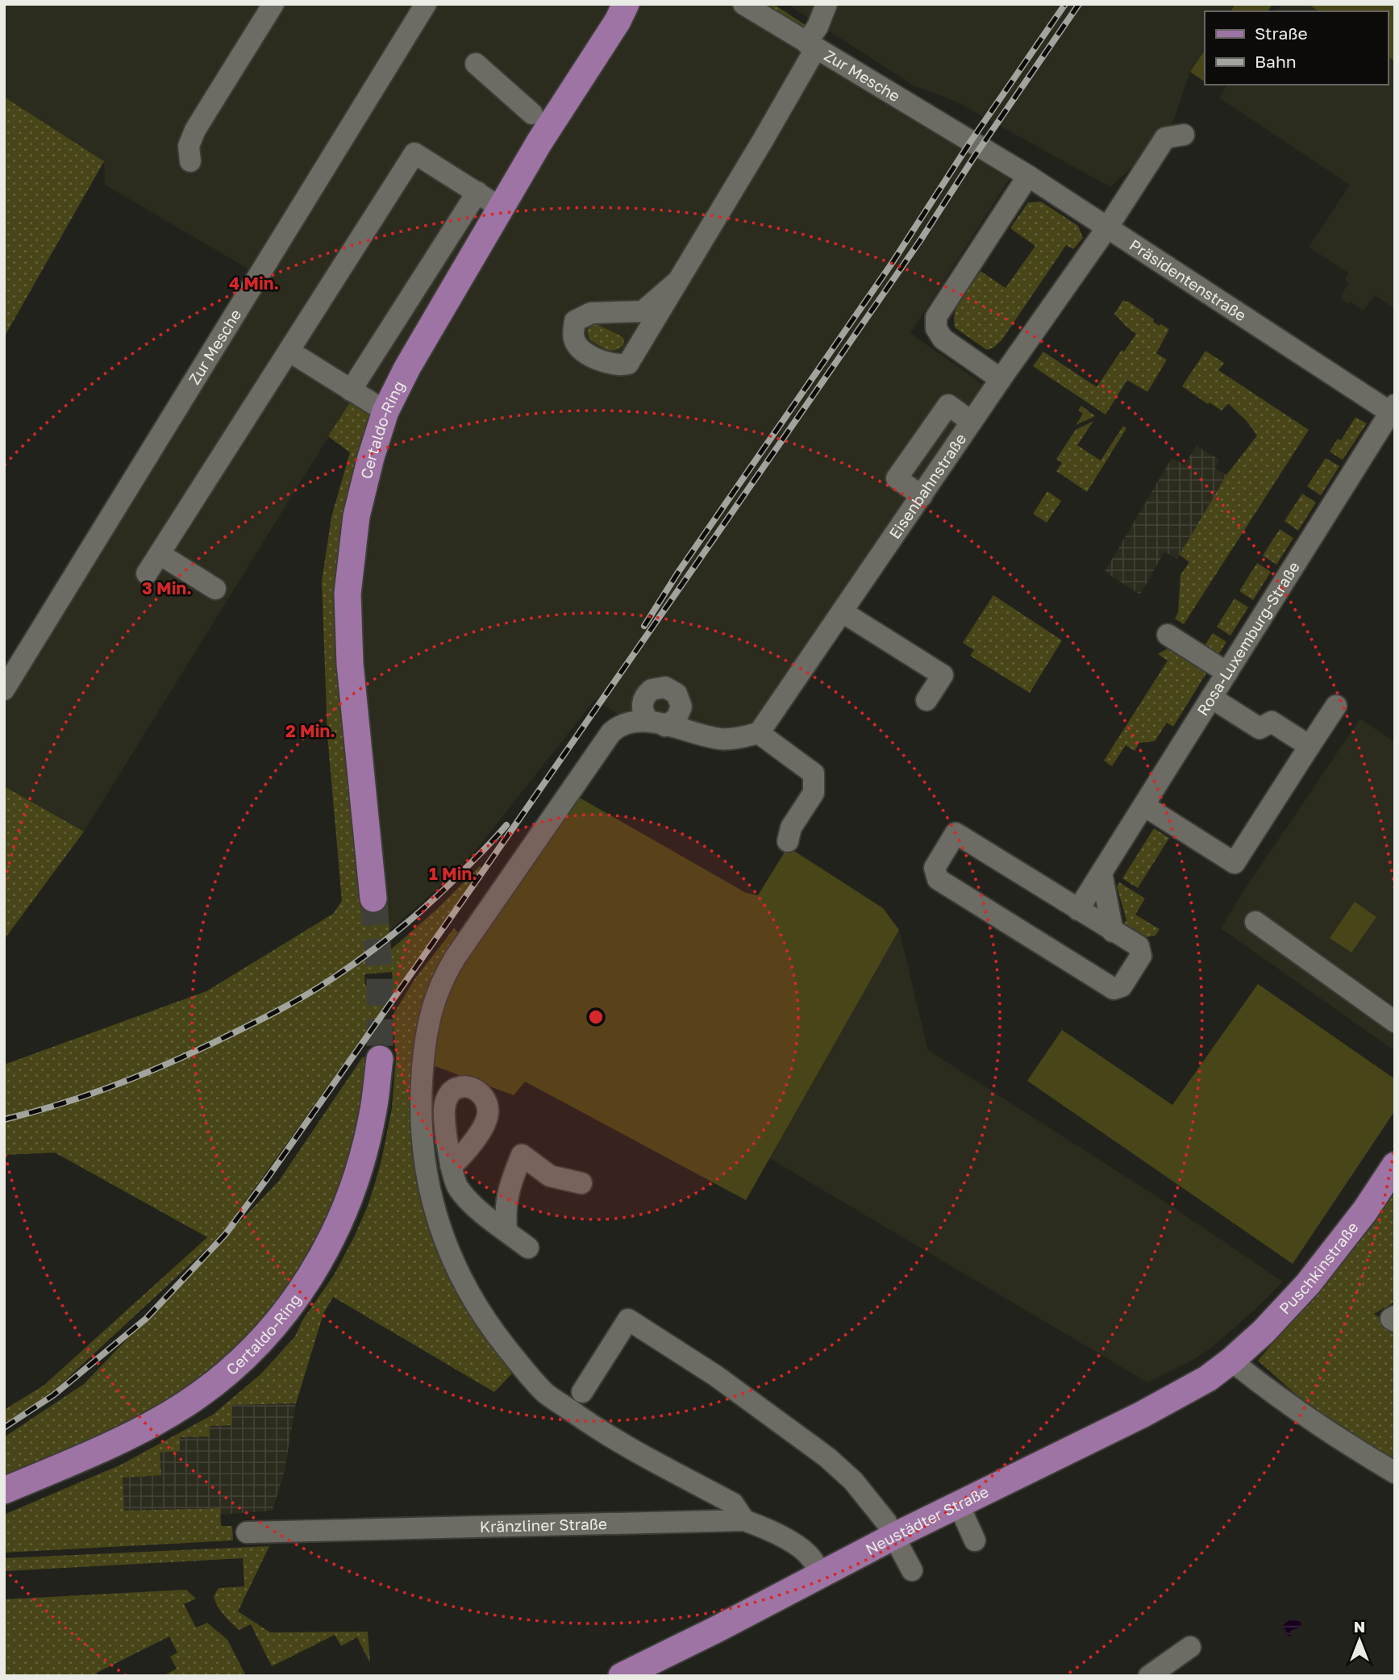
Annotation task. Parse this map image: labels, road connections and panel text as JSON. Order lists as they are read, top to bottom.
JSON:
{
  "streets": {
    "main road": ["Certaldo-Ring", "Puschkinstraße", "Neustädter Straße"],
    "street": [
      "Zur Mesche",
      "Präsidentenstraße",
      "Eisenbahnstraße",
      "Rosa-Luxemburg-Straße",
      "Kränzliner Straße"
    ]
  },
  "crossings": [
    ["Zur Mesche", "Präsidentenstraße"],
    ["Präsidentenstraße", "Eisenbahnstraße"],
    ["Präsidentenstraße", "Rosa-Luxemburg-Straße"],
    ["Puschkinstraße", "Neustädter Straße"],
    ["Neustädter Straße", "Kränzliner Straße"]
  ],
  "legend": ["Straße", "Bahn"],
  "north": "top",
  "rings": [
    "4 Min.",
    "3 Min.",
    "2 Min.",
    "1 Min."
  ]
}
